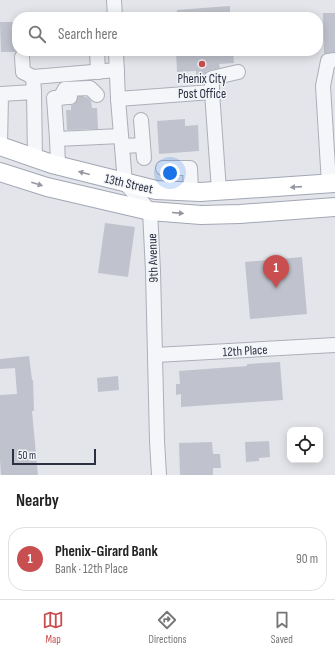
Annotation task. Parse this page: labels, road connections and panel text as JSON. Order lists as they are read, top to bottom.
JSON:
{
  "streets": {
    "main road": ["13th Street"],
    "street": ["9th Avenue", "12th Place"]
  },
  "crossings": [
    ["13th Street", "9th Avenue"],
    ["9th Avenue", "12th Place"]
  ],
  "places": ["Phenix City Post Office"],
  "scale_bar": "50 m",
  "page": {
    "search": "Search here",
    "pins": "1",
    "scale": "50 m",
    "heading": "Nearby",
    "list": [
      {
        "mark": "1",
        "name": "Phenix-Girard Bank",
        "note": "Bank · 12th Place",
        "value": "90 m"
      }
    ],
    "nav": ["Map", "Directions", "Saved"]
  }
}
